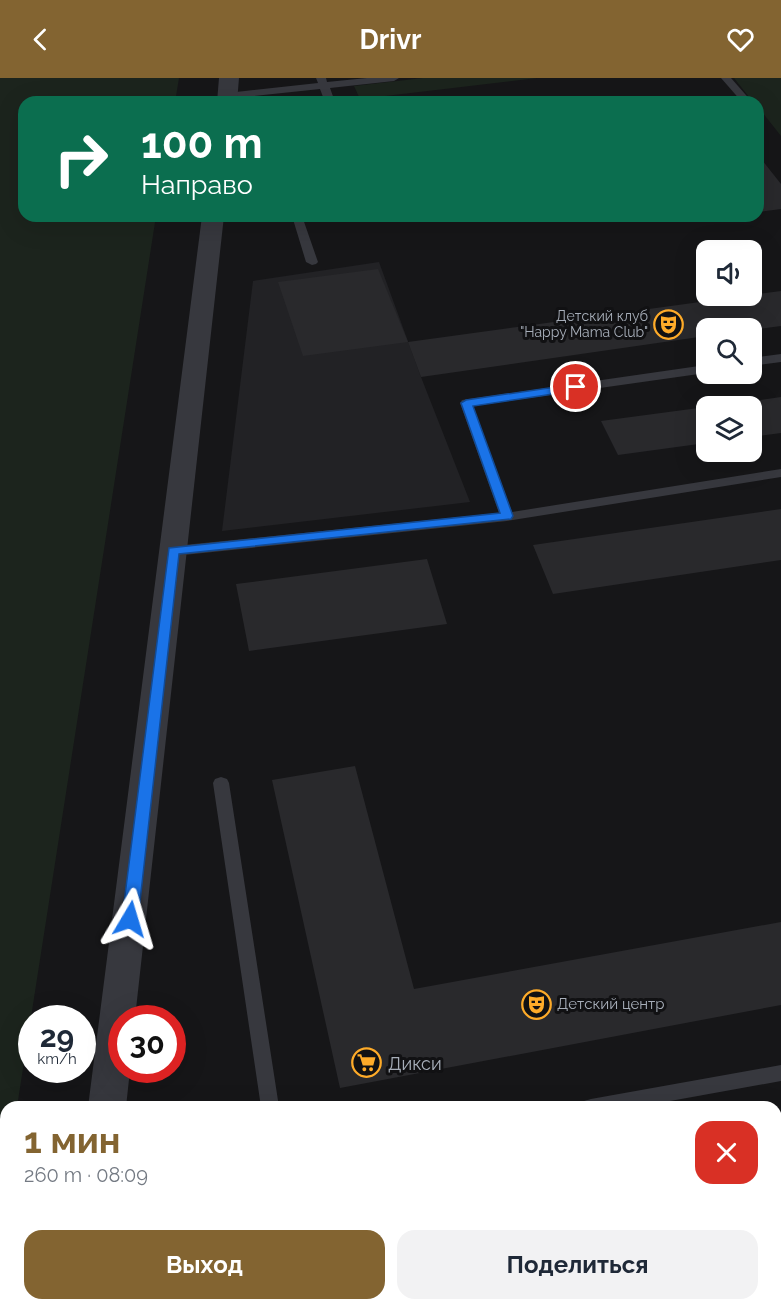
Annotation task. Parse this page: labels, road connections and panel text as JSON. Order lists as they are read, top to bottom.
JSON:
{
  "places": {
    "theatre": ["Детский клуб \"Happy Mama Club\"", "Детский центр"],
    "supermarket": ["Дикси"]
  },
  "page": {
    "header": "Drivr",
    "turn": ["100 m", "Направо"],
    "speed": "29 km/h",
    "limit": "30",
    "heading": ["1 мин", "260 m · 08:09"],
    "buttons": ["Выход", "Поделиться"]
  }
}
